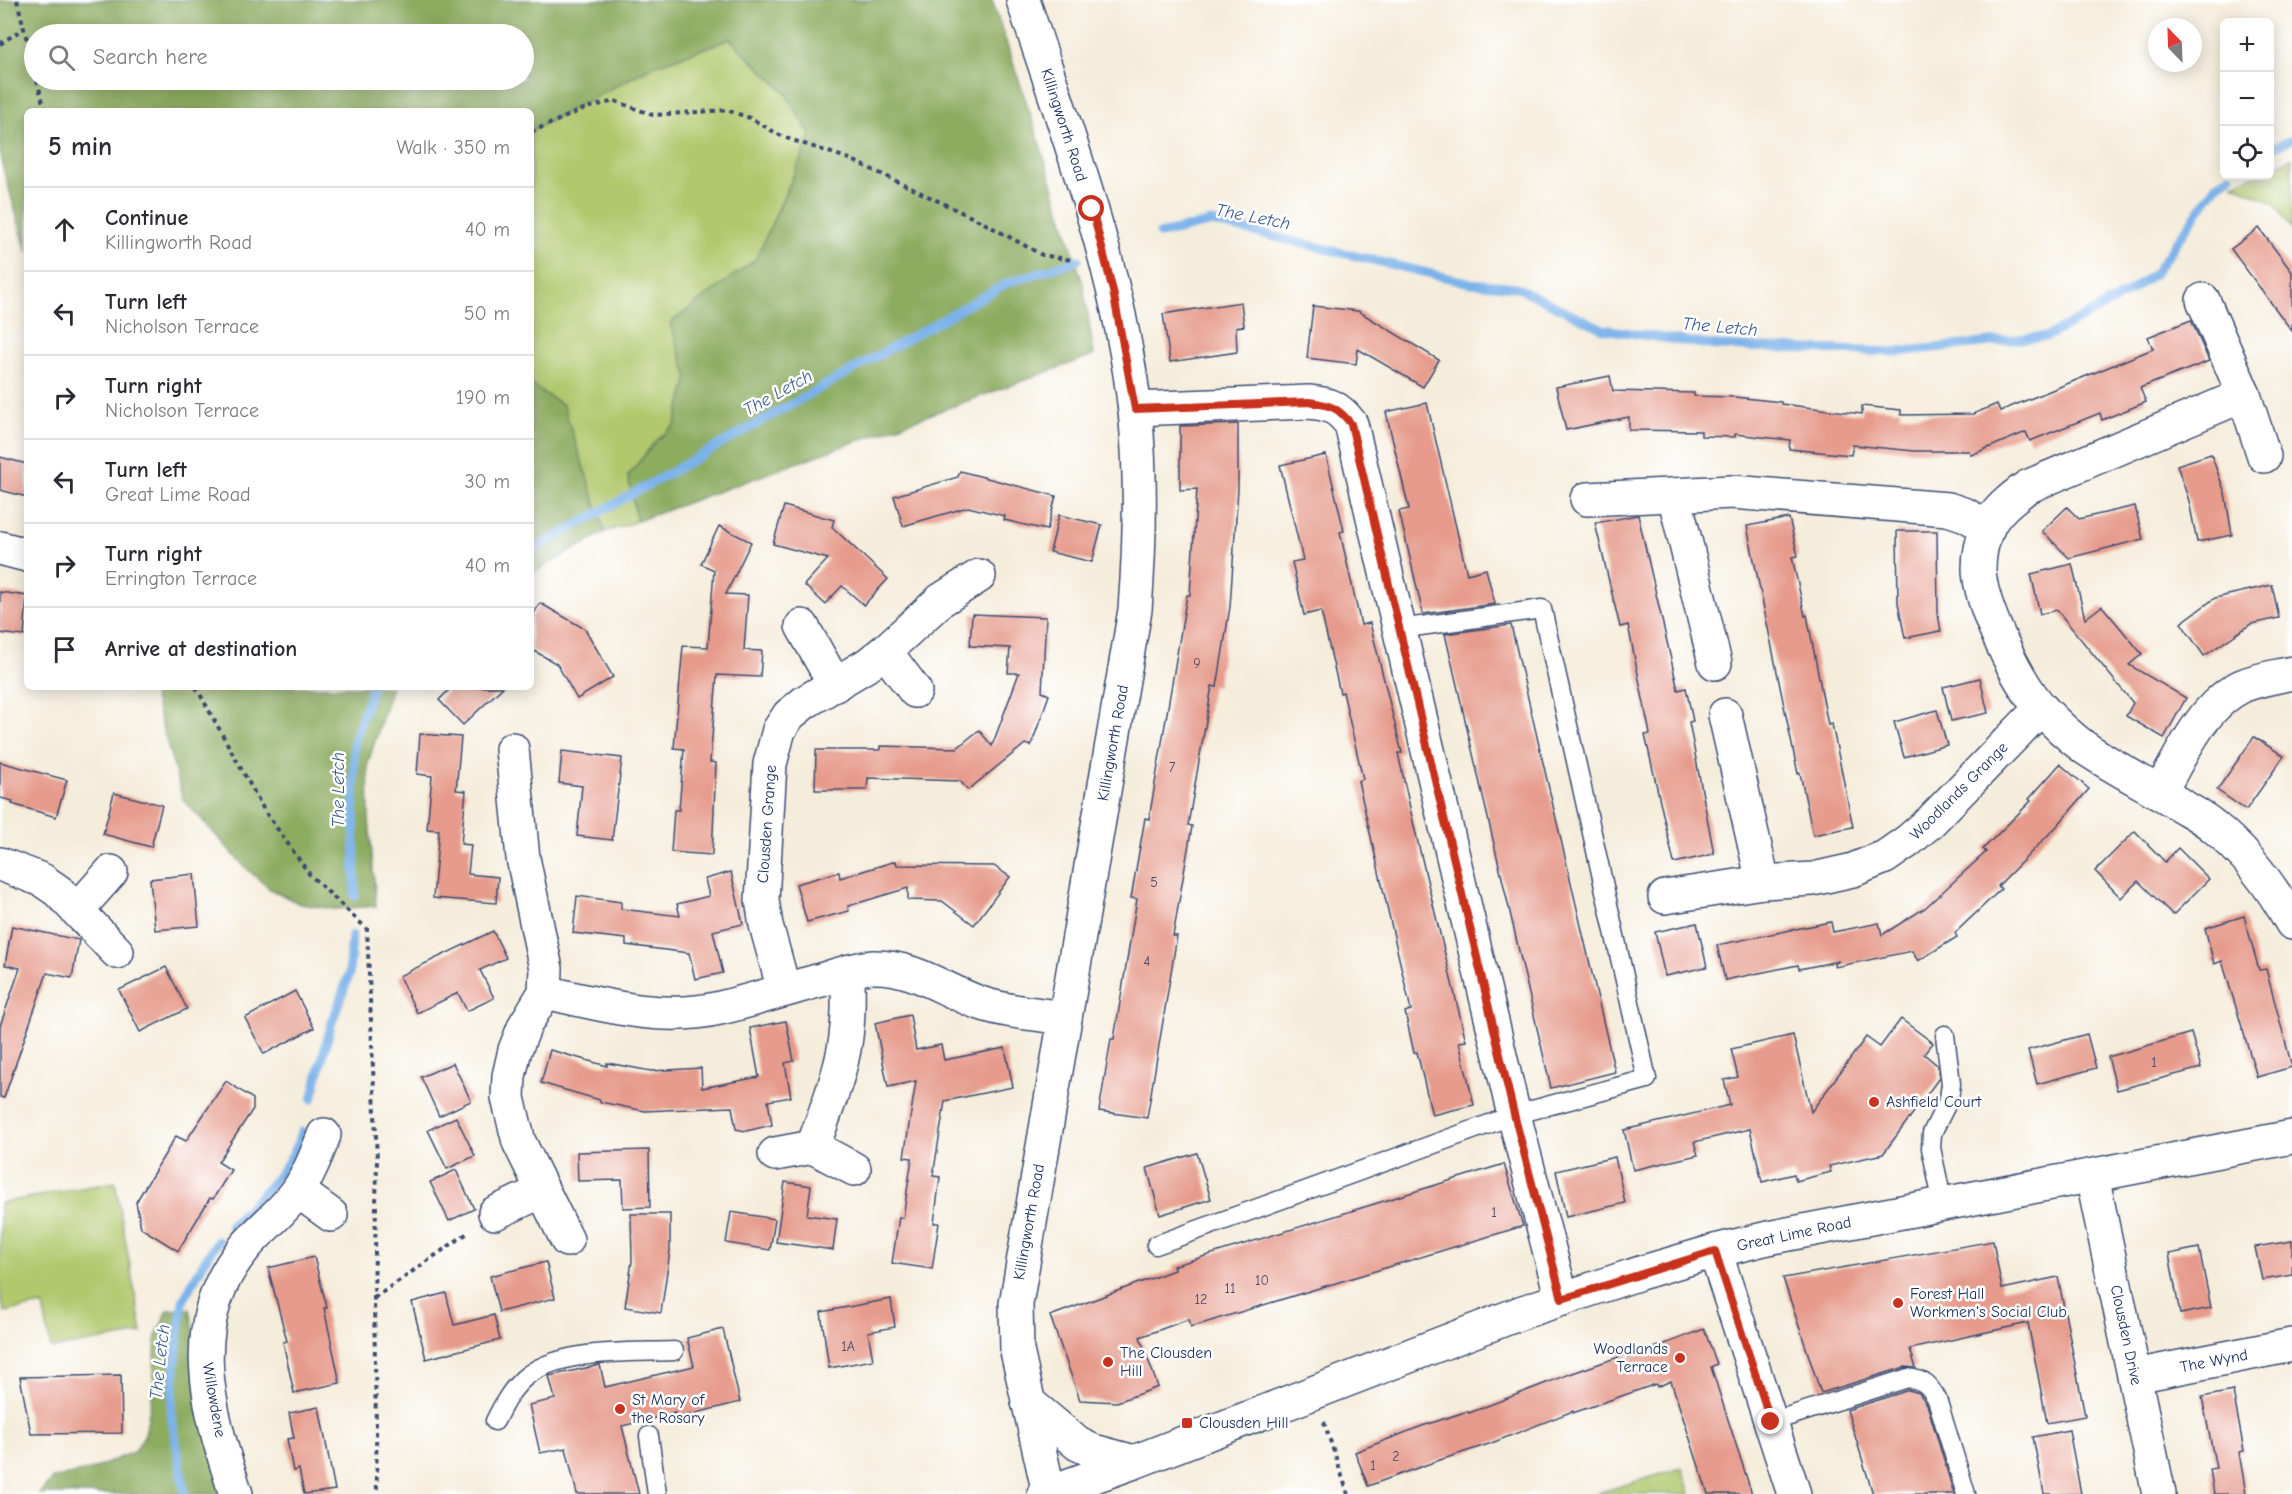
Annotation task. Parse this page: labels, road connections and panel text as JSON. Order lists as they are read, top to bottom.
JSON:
{
  "streets": {
    "street": [
      "Killingworth Road",
      "Woodlands Grange",
      "Clousden Grange",
      "Great Lime Road",
      "Clousden Drive",
      "The Wynd",
      "Willowdene"
    ]
  },
  "crossings": [
    ["Killingworth Road", "Great Lime Road"],
    ["Great Lime Road", "Clousden Drive"],
    ["Clousden Drive", "The Wynd"]
  ],
  "water": ["The Letch"],
  "places": {
    "other": [
      "Ashfield Court",
      "Forest Hall Workmen's Social Club",
      "Woodlands Terrace",
      "The Clousden Hill",
      "St Mary of the Rosary"
    ],
    "transit": ["Clousden Hill"]
  },
  "house_numbers": [
    "9",
    "7",
    "5",
    "4",
    "1",
    "1",
    "10",
    "11",
    "12",
    "1A",
    "2",
    "1"
  ],
  "north": "top left",
  "page": {
    "map_buttons": ["+", "−"],
    "search": "Search here",
    "heading": ["5 min", "Walk · 350 m"],
    "list": [
      ["Continue", "Killingworth Road", "40 m"],
      ["Turn left", "Nicholson Terrace", "50 m"],
      ["Turn right", "Nicholson Terrace", "190 m"],
      ["Turn left", "Great Lime Road", "30 m"],
      ["Turn right", "Errington Terrace", "40 m"],
      "Arrive at destination"
    ]
  }
}
